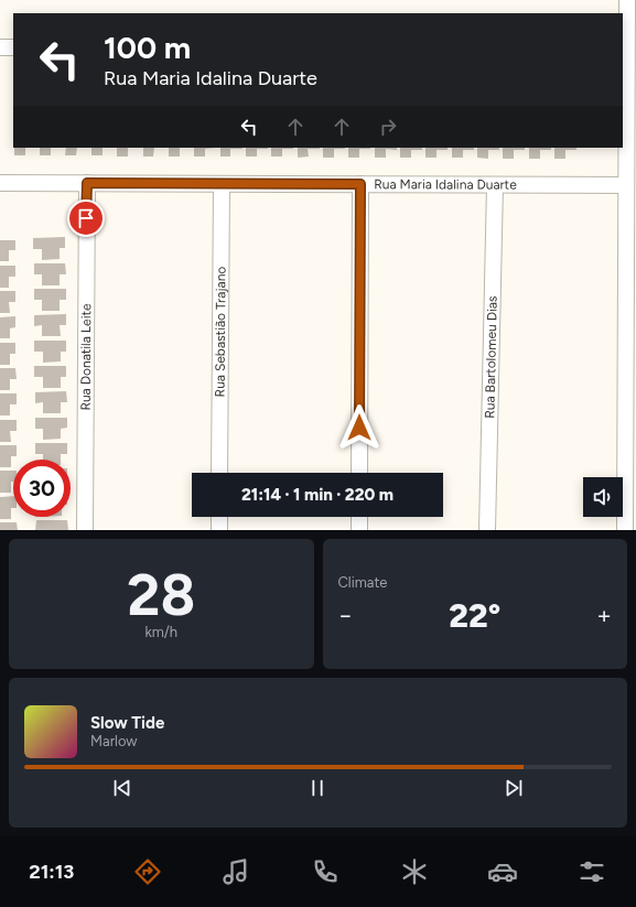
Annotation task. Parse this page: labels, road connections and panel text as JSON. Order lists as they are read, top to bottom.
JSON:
{
  "streets": {
    "street": [
      "Rua Maria Idalina Duarte",
      "Rua Sebastião Trajano",
      "Rua Donatila Leite",
      "Rua Bartolomeu Dias"
    ]
  },
  "crossings": [
    ["Rua Maria Idalina Duarte", "Rua Sebastião Trajano"],
    ["Rua Maria Idalina Duarte", "Rua Donatila Leite"],
    ["Rua Maria Idalina Duarte", "Rua Bartolomeu Dias"]
  ],
  "page": {
    "turn": ["100 m", "Rua Maria Idalina Duarte"],
    "limit": "30",
    "trip": "21:14 · 1 min · 220 m",
    "tile": [
      ["28", "km/h"],
      "Climate"
    ],
    "heat": ["−", "22°", "+"],
    "song": ["Slow Tide", "Marlow"],
    "tabs": "21:13"
  }
}
